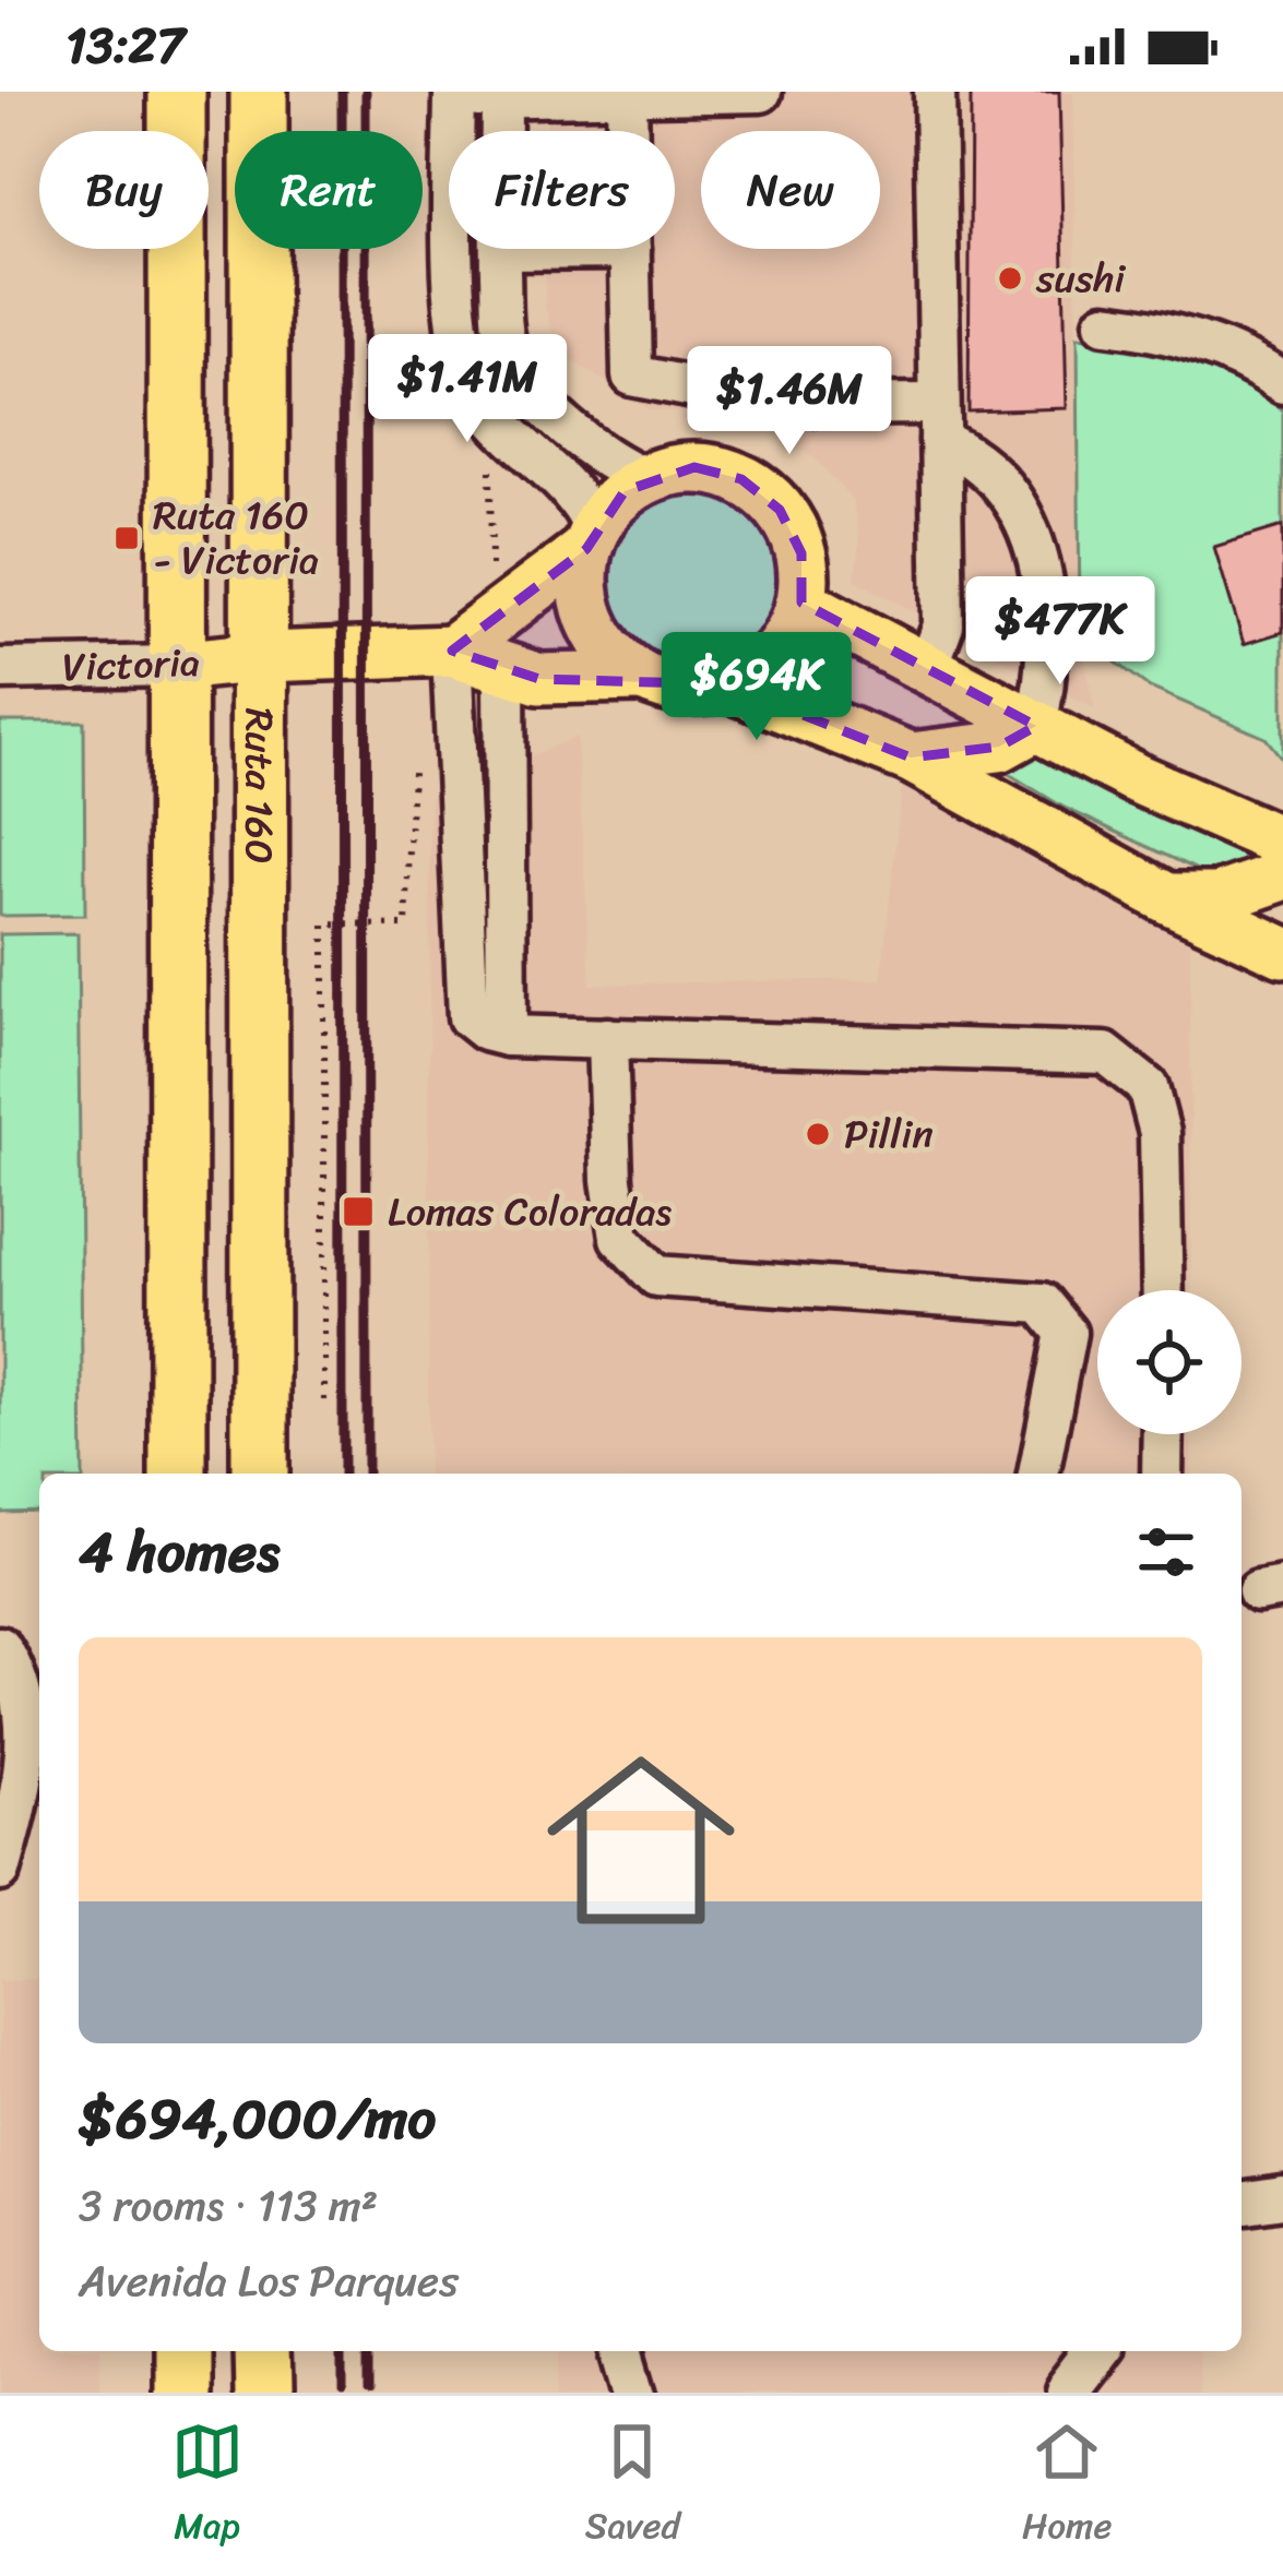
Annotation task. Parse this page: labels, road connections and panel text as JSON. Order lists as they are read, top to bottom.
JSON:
{
  "streets": {
    "highway": ["Ruta 160"],
    "main road": ["Victoria"]
  },
  "crossings": [
    ["Victoria", "Ruta 160"]
  ],
  "places": {
    "other": ["sushi", "Pillin"],
    "transit": ["Ruta 160 - Victoria", "Lomas Coloradas"]
  },
  "page": {
    "status": "13:27",
    "chip": [
      "Buy",
      "Rent",
      "Filters",
      "New"
    ],
    "price": [
      "$1.41M",
      "$1.46M",
      "$477K",
      "$694K"
    ],
    "heading": "4 homes",
    "list": [
      {
        "name": "$694,000/mo",
        "note": "3 rooms · 113 m² · Avenida Los Parques"
      }
    ],
    "tabs": ["Map", "Saved", "Home"]
  }
}
